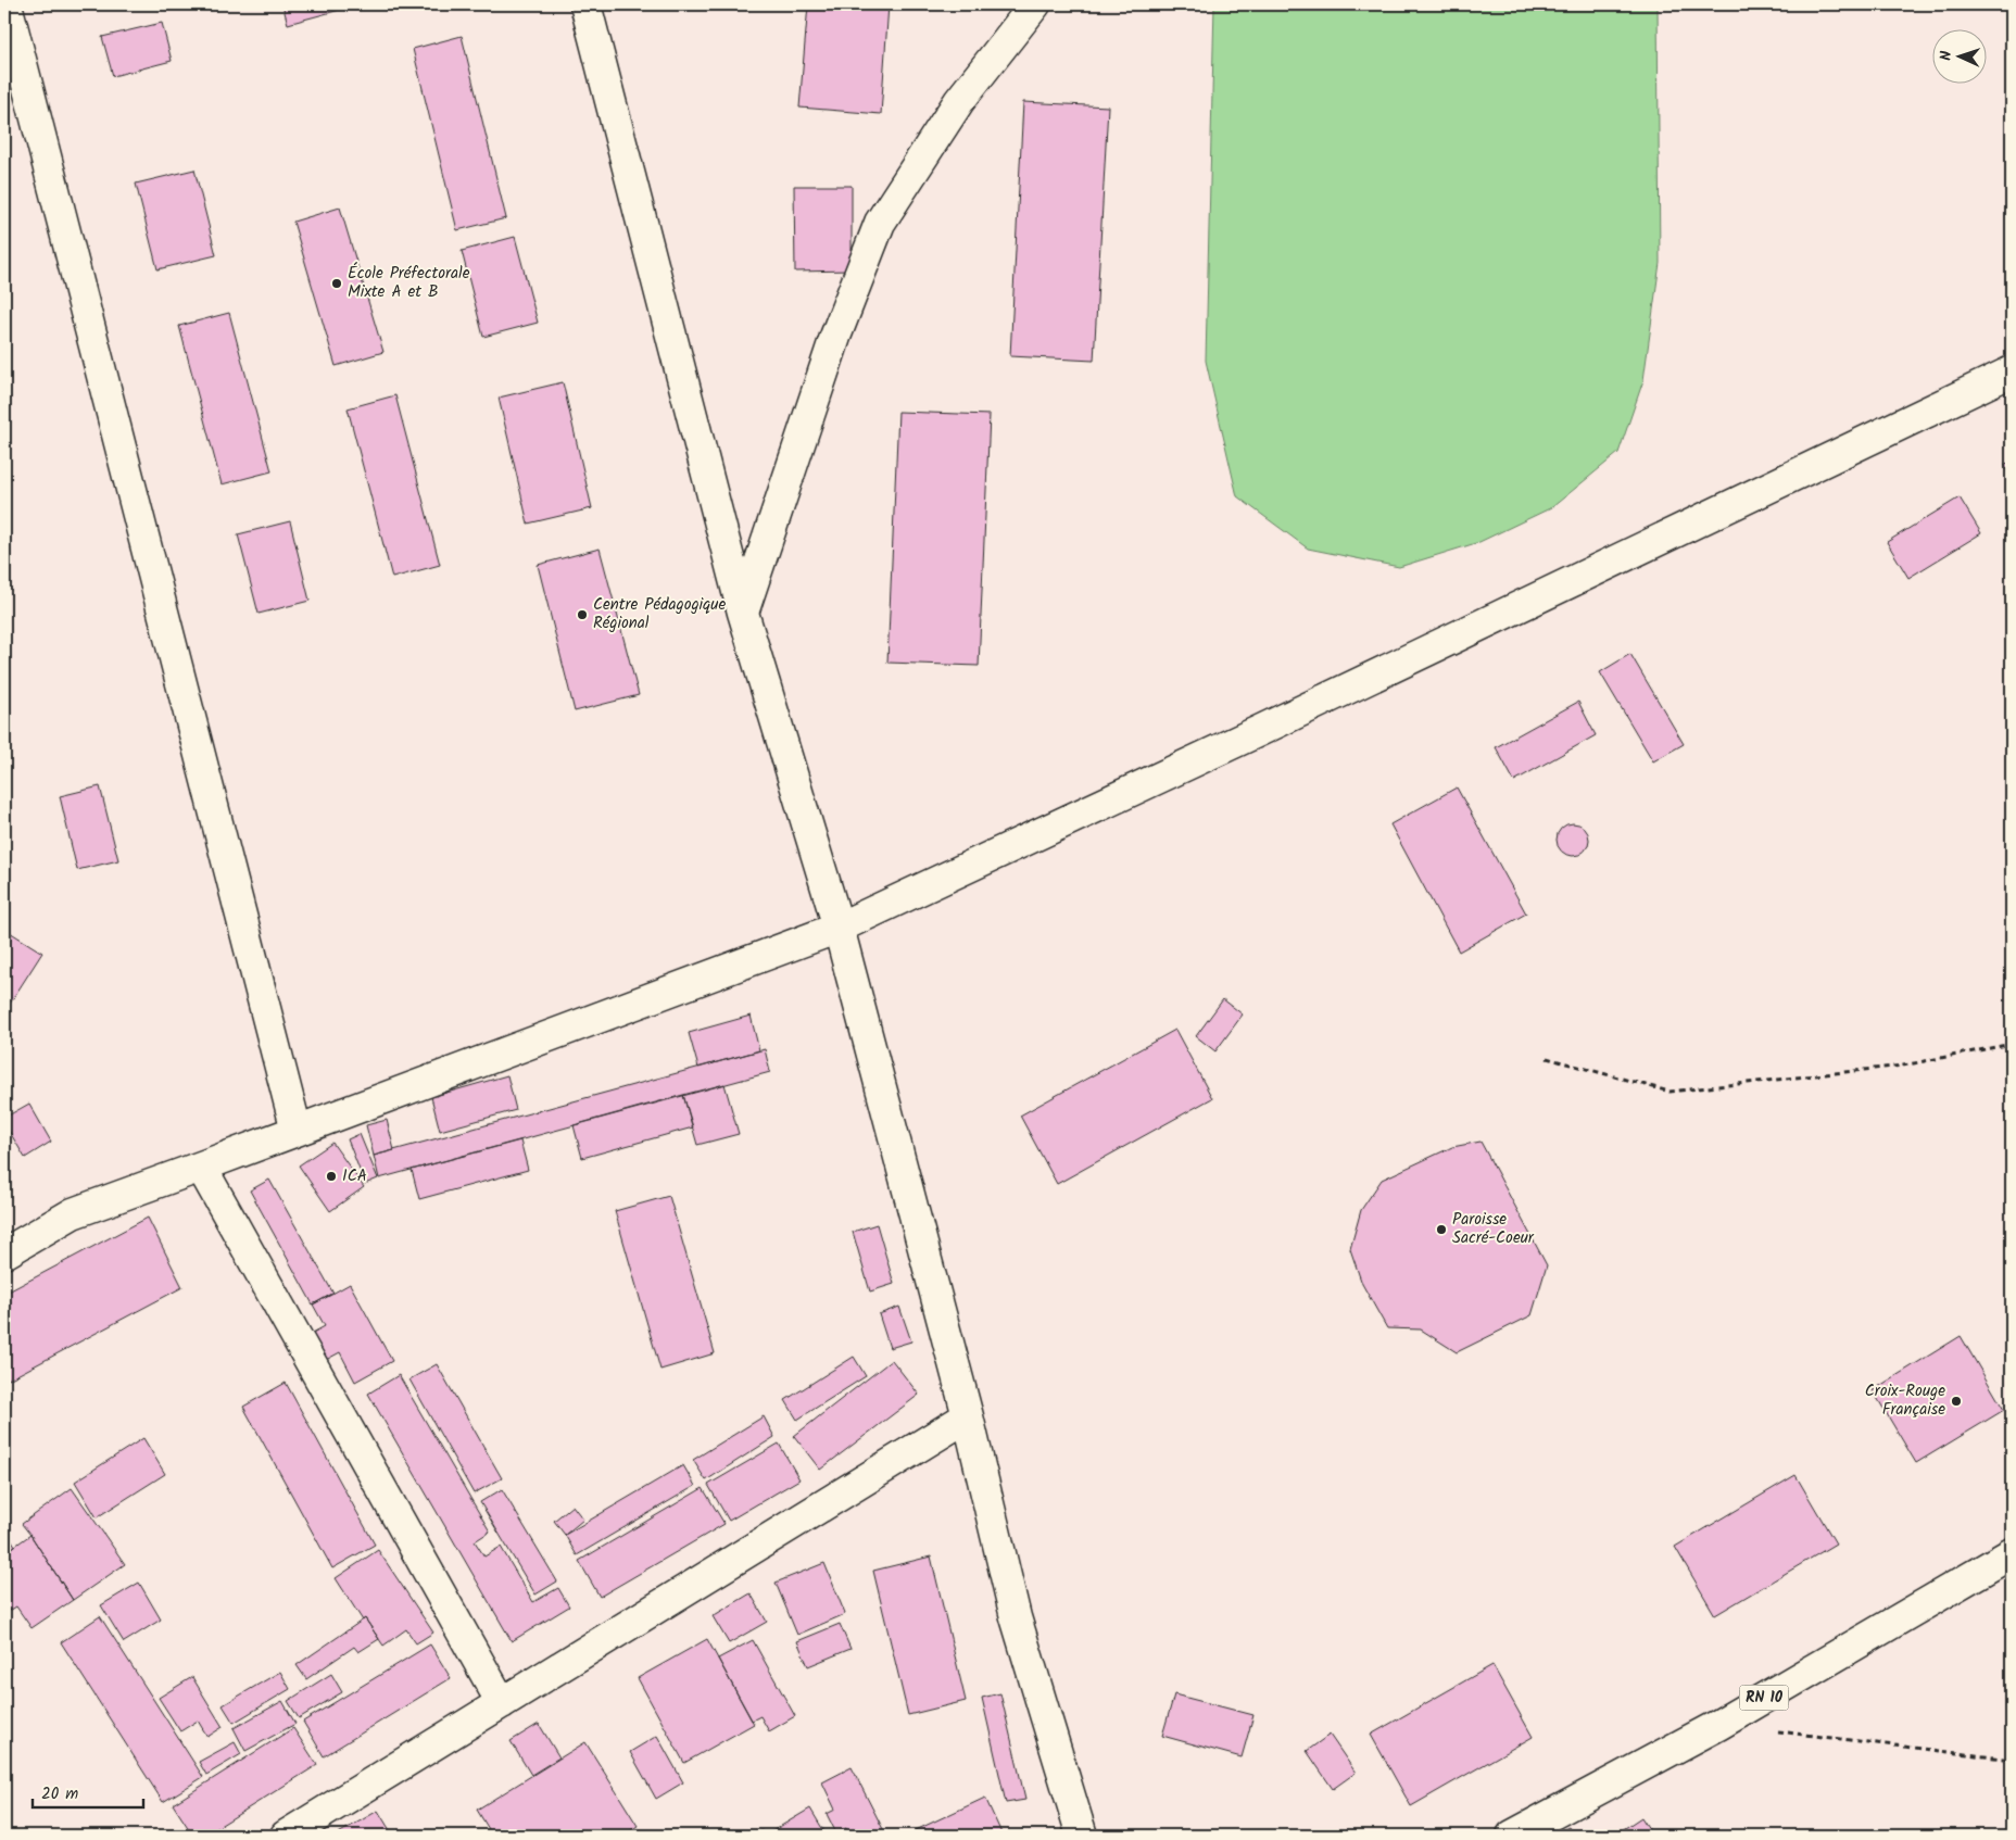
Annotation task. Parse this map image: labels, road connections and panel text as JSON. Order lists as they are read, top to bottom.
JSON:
{
  "streets": {
    "street": ["RN 10"]
  },
  "places": [
    "École Préfectorale Mixte A et B",
    "Centre Pédagogique Régional",
    "ICA",
    "Paroisse Sacré-Coeur",
    "Croix-Rouge Française"
  ],
  "scale_bar": "20 m",
  "north": "left"
}
